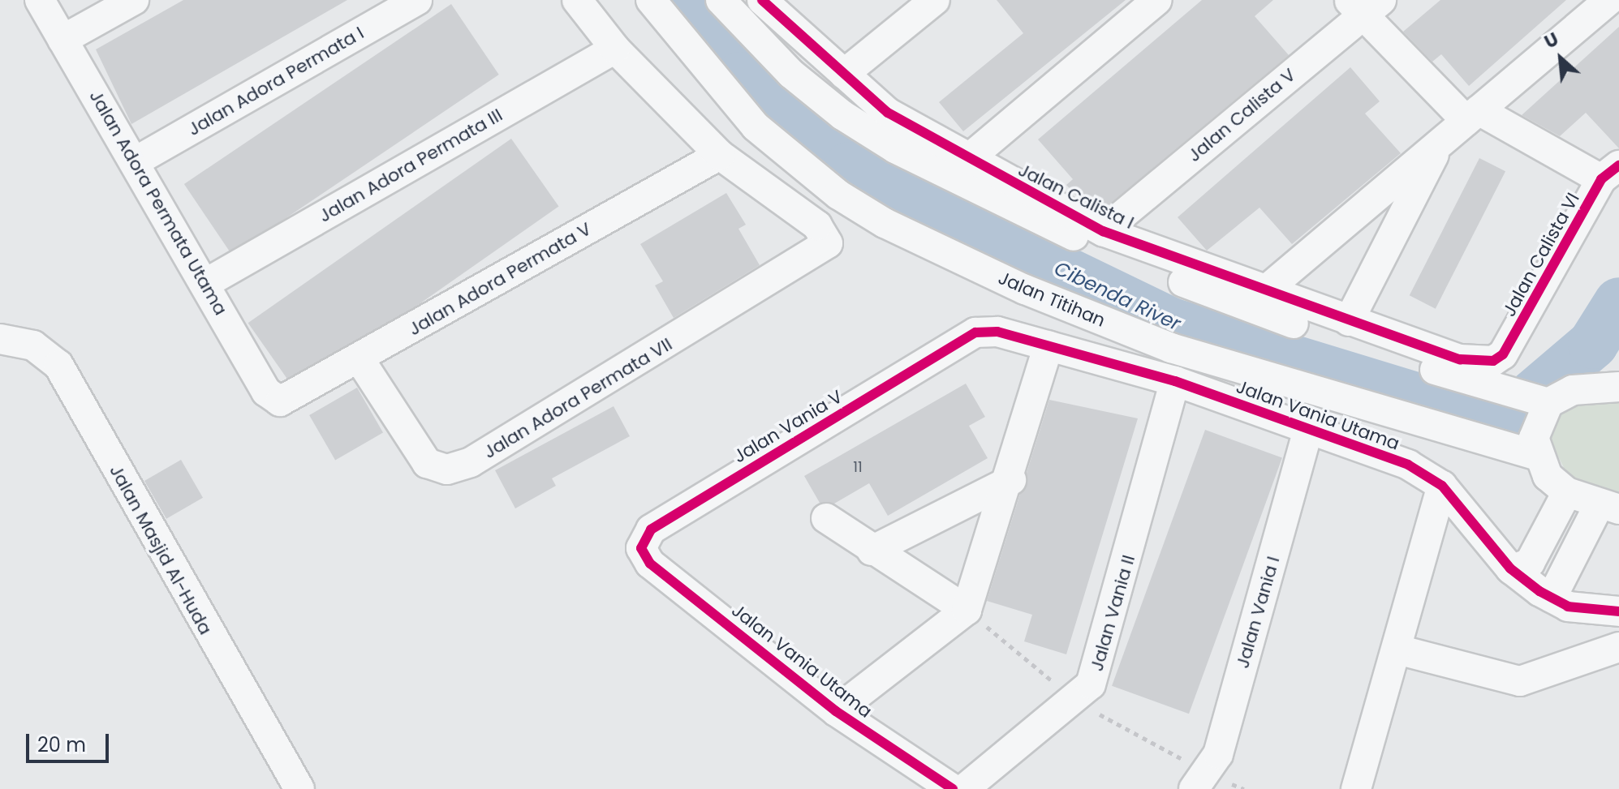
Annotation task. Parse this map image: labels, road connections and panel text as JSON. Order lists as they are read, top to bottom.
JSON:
{
  "streets": {
    "street": [
      "Jalan Adora Permata I",
      "Jalan Calista V",
      "Jalan Adora Permata III",
      "Jalan Calista I",
      "Jalan Adora Permata Utama",
      "Jalan Calista VI",
      "Jalan Adora Permata V",
      "Jalan Titihan",
      "Jalan Adora Permata VII",
      "Jalan Vania Utama",
      "Jalan Vania V",
      "Jalan Masjid Al-Huda",
      "Jalan Vania I",
      "Jalan Vania II"
    ]
  },
  "crossings": [
    ["Jalan Adora Permata I", "Jalan Adora Permata Utama"],
    ["Jalan Calista V", "Jalan Calista I"],
    ["Jalan Adora Permata III", "Jalan Adora Permata Utama"],
    ["Jalan Calista I", "Jalan Calista VI"],
    ["Jalan Adora Permata Utama", "Jalan Adora Permata V"],
    ["Jalan Adora Permata V", "Jalan Adora Permata VII"],
    ["Jalan Vania Utama", "Jalan Vania V"],
    ["Jalan Vania Utama", "Jalan Vania I"],
    ["Jalan Vania Utama", "Jalan Vania II"]
  ],
  "water": ["Cibenda River"],
  "house_numbers": ["11"],
  "scale_bar": "20 m",
  "north": "top left"
}
